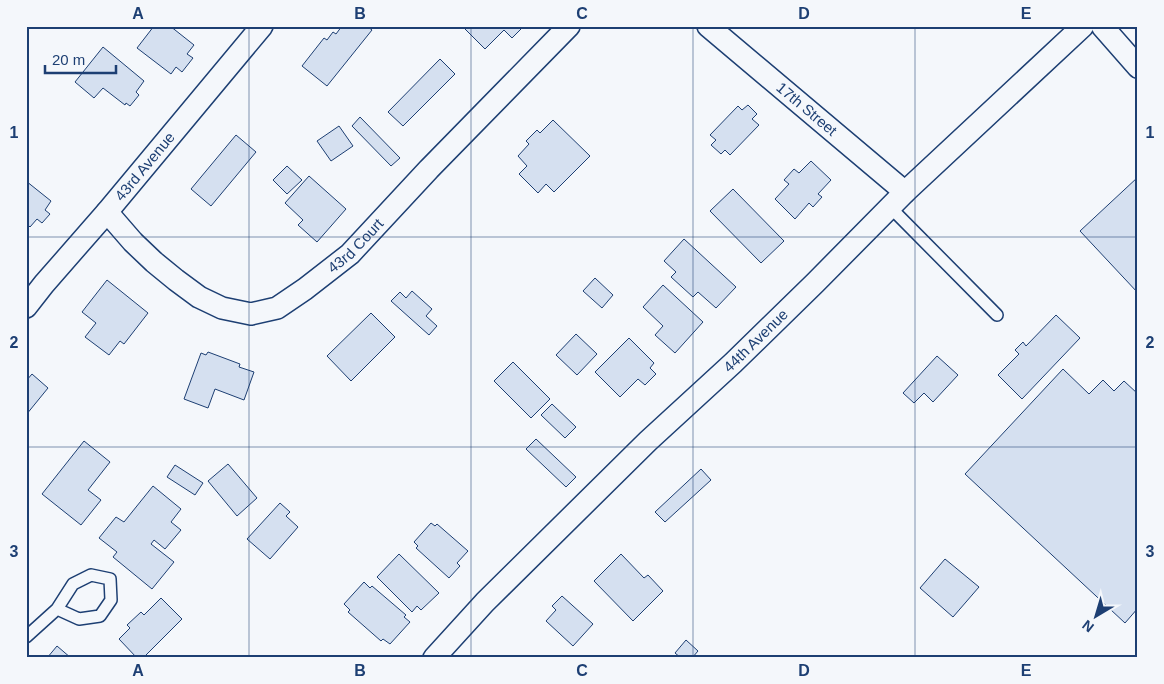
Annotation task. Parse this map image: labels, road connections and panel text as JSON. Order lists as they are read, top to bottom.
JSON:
{
  "streets": {
    "street": [
      "17th Street",
      "43rd Avenue",
      "43rd Court",
      "44th Avenue"
    ]
  },
  "crossings": [
    ["17th Street", "44th Avenue"],
    ["43rd Avenue", "43rd Court"]
  ],
  "scale_bar": "20 m",
  "north": "bottom left",
  "grid": {
    "columns": [
      "A",
      "B",
      "C",
      "D",
      "E"
    ],
    "rows": ["1", "2", "3"]
  }
}
